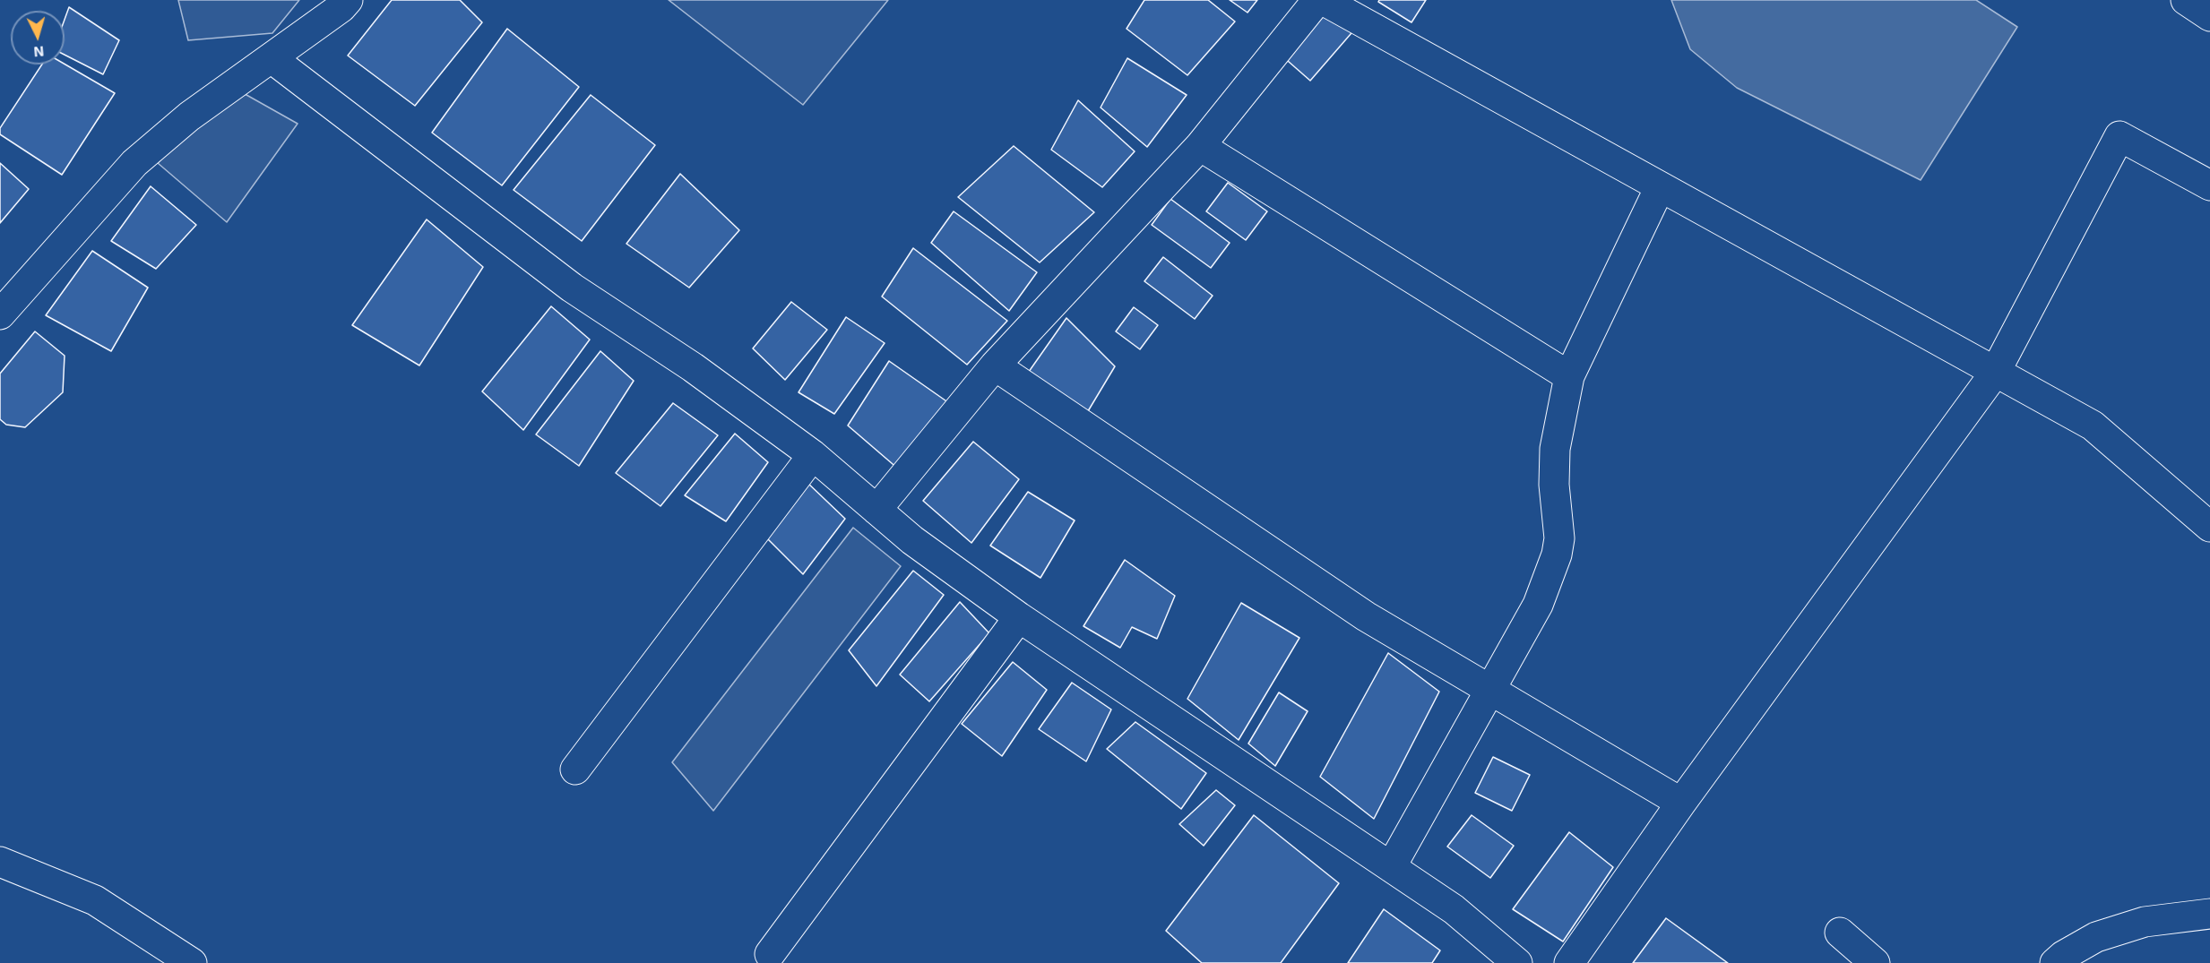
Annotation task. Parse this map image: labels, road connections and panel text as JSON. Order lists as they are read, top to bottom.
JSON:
{
  "north": "bottom"
}
